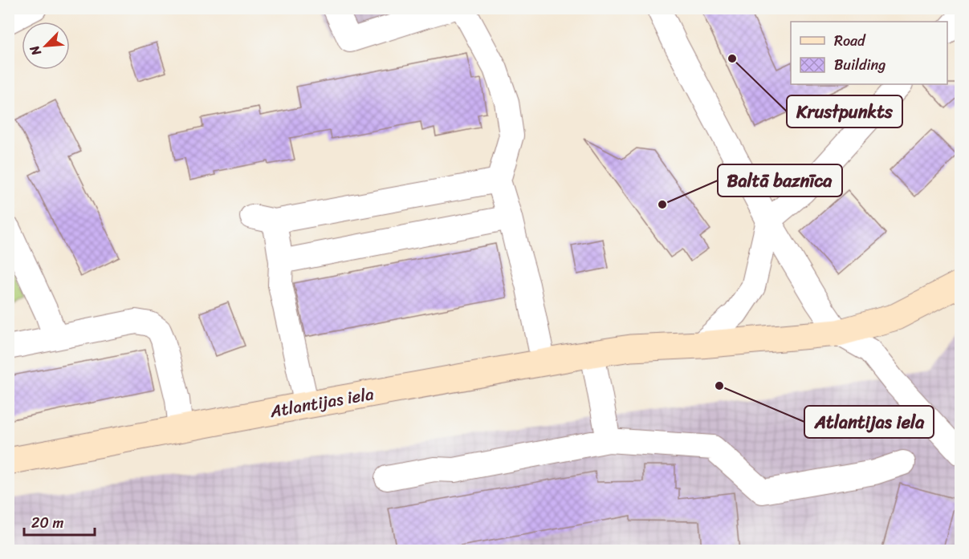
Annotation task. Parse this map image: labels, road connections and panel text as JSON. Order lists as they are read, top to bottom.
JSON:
{
  "streets": {
    "main road": ["Atlantijas iela"]
  },
  "places": ["Krustpunkts", "Baltā baznīca", "Atlantijas iela"],
  "legend": ["Road", "Building"],
  "scale_bar": "20 m",
  "north": "bottom left"
}
